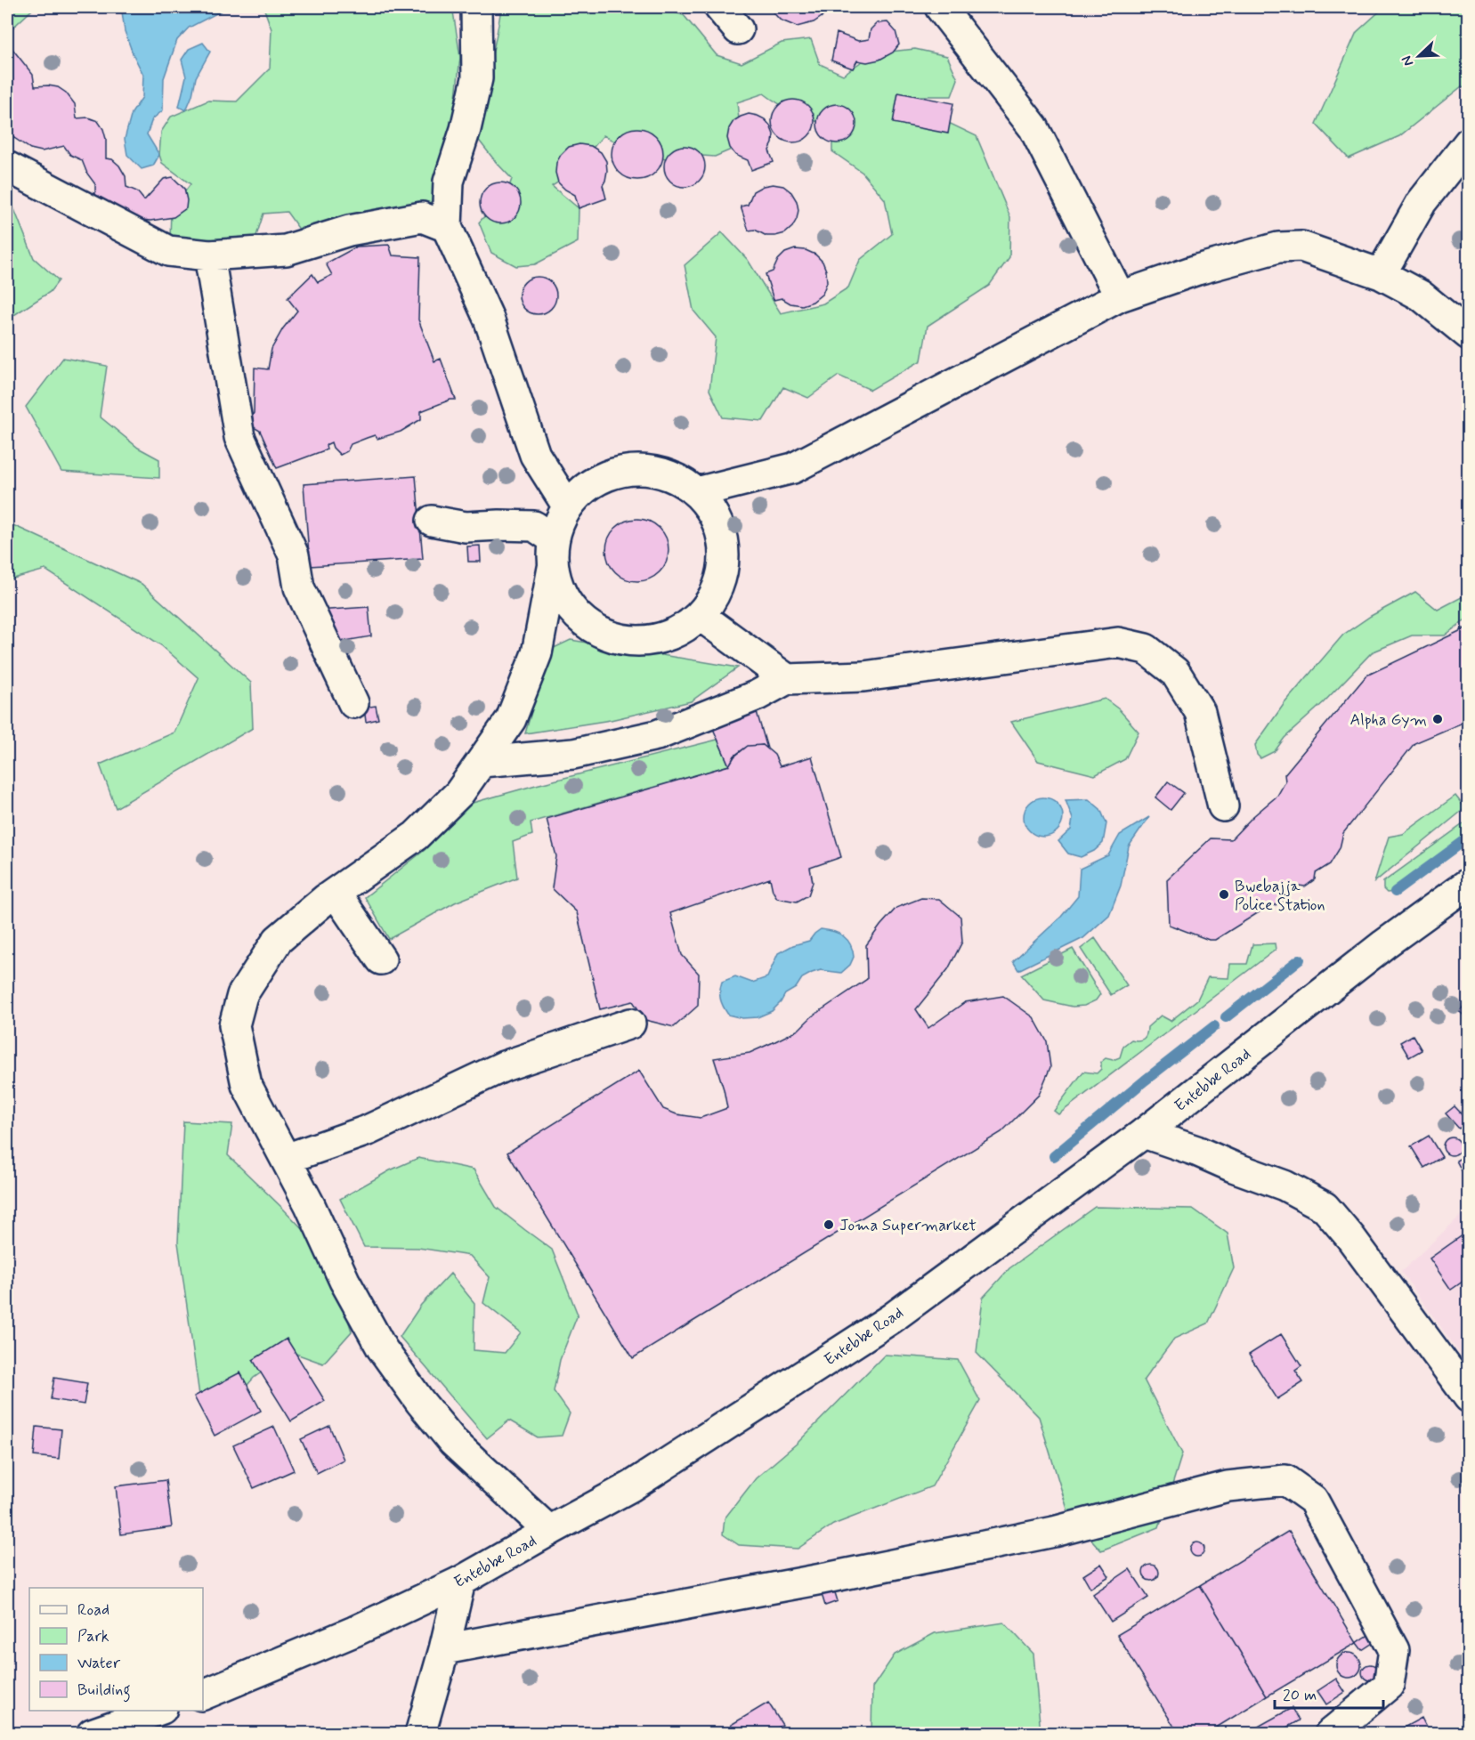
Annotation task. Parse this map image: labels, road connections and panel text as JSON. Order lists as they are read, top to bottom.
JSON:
{
  "streets": {
    "main road": ["Entebbe Road"]
  },
  "places": ["Alpha Gym", "Bwebajja Police Station", "Joma Supermarket"],
  "legend": [
    "Road",
    "Park",
    "Water",
    "Building"
  ],
  "scale_bar": "20 m",
  "north": "bottom left"
}
